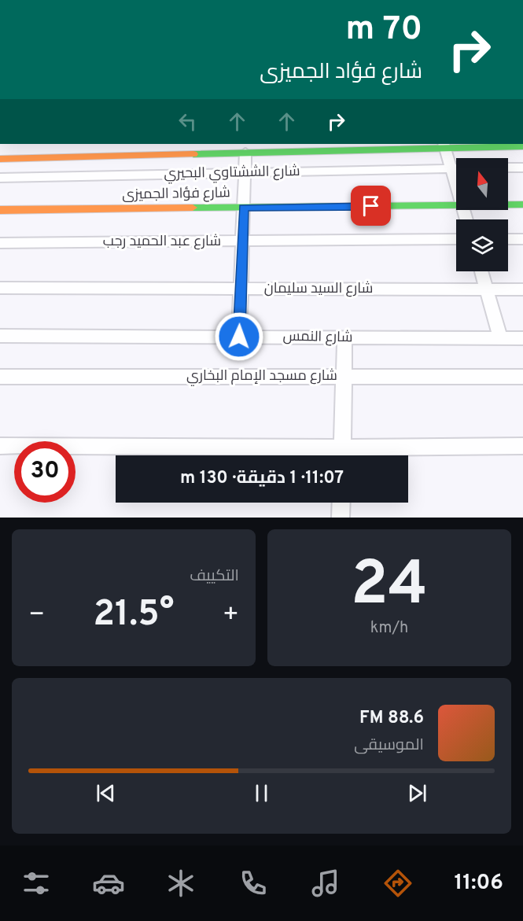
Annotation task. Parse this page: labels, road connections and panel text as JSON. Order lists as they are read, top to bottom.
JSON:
{
  "streets": {
    "street": [
      "شارع الششتاوي البحيري",
      "شارع فؤاد الجميزى",
      "شارع عبد الحميد رجب",
      "شارع السيد سليمان",
      "شارع النمس",
      "شارع مسجد الإمام البخاري"
    ]
  },
  "north": "top",
  "page": {
    "turn": ["70 m", "شارع فؤاد الجميزى"],
    "limit": "30",
    "trip": "11:07 · 1 دقيقة · 130 m",
    "tile": [
      ["24", "km/h"],
      "التكييف"
    ],
    "heat": ["−", "21.5°", "+"],
    "song": ["88.6 FM", "الموسيقى"],
    "tabs": "11:06"
  }
}
